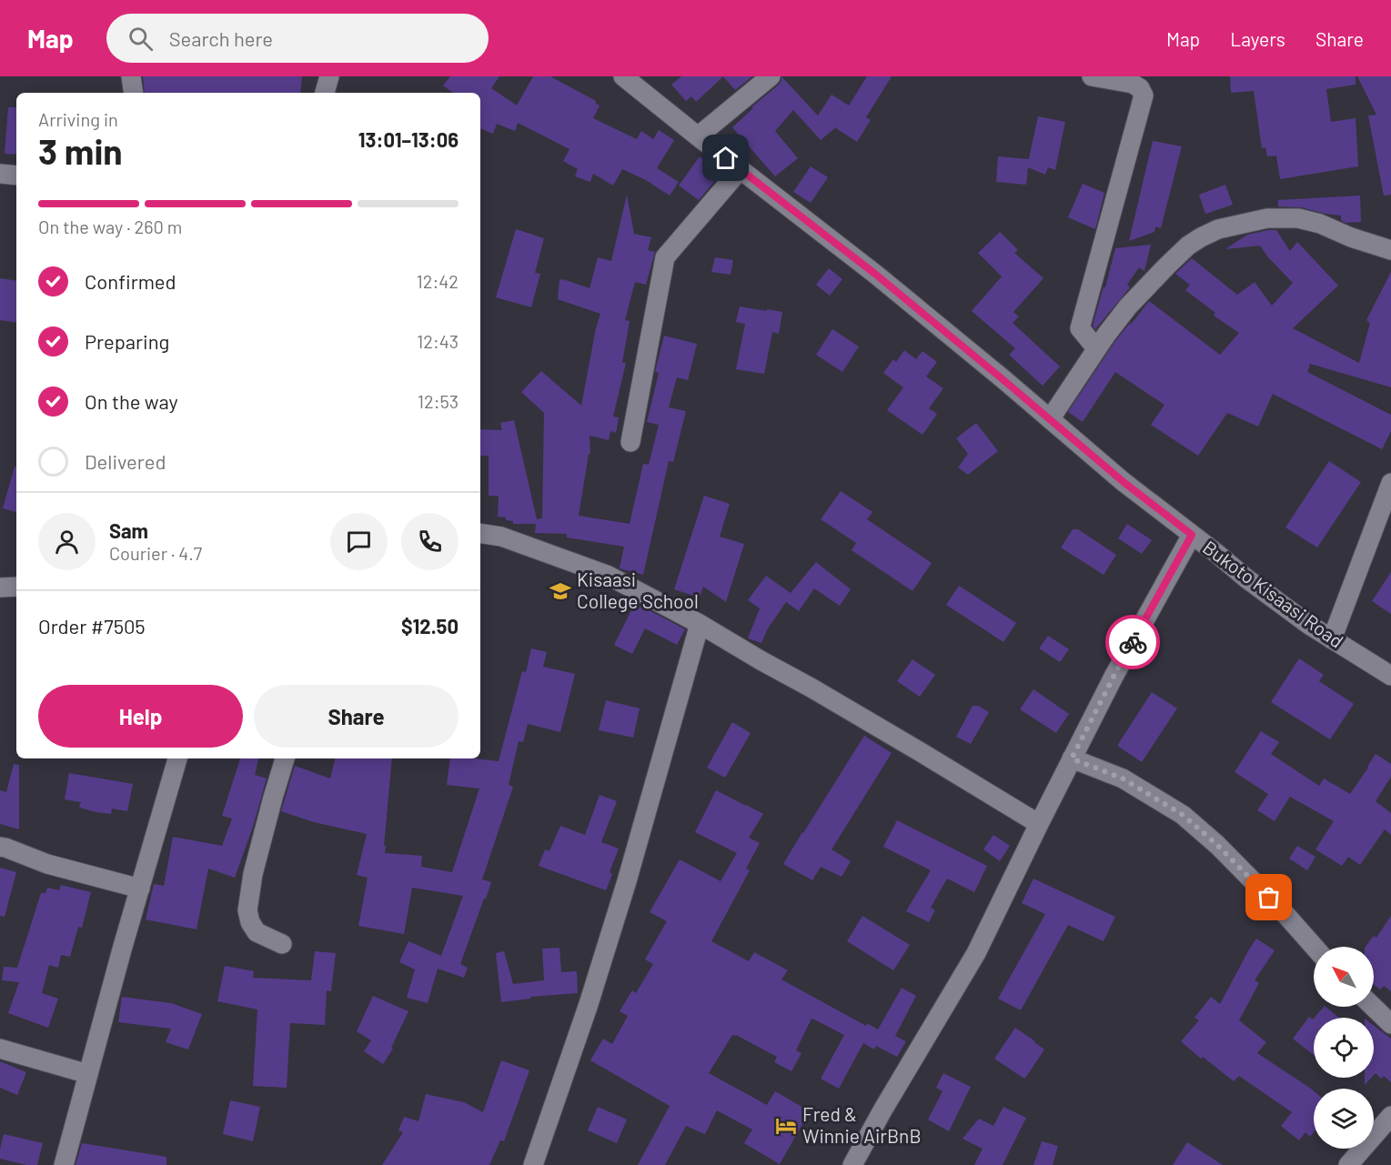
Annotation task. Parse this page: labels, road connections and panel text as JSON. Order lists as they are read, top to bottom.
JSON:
{
  "streets": {
    "street": ["Bukoto Kisaasi Road"]
  },
  "places": {
    "school or university": ["Kisaasi College School"],
    "hotel": ["Fred & Winnie AirBnB"]
  },
  "north": "top left",
  "page": {
    "header": "Map",
    "search": "Search here",
    "nav": ["Map", "Layers", "Share"],
    "heading": ["3 min", "Arriving in", "13:01–13:06"],
    "panel": [
      "Sam",
      "Courier · 4.7",
      "Order #7505",
      "$12.50"
    ],
    "bar": "On the way · 260 m",
    "list": [
      ["Confirmed", "12:42"],
      ["Preparing", "12:43"],
      ["On the way", "12:53"],
      "Delivered"
    ],
    "buttons": ["Help", "Share"]
  }
}
